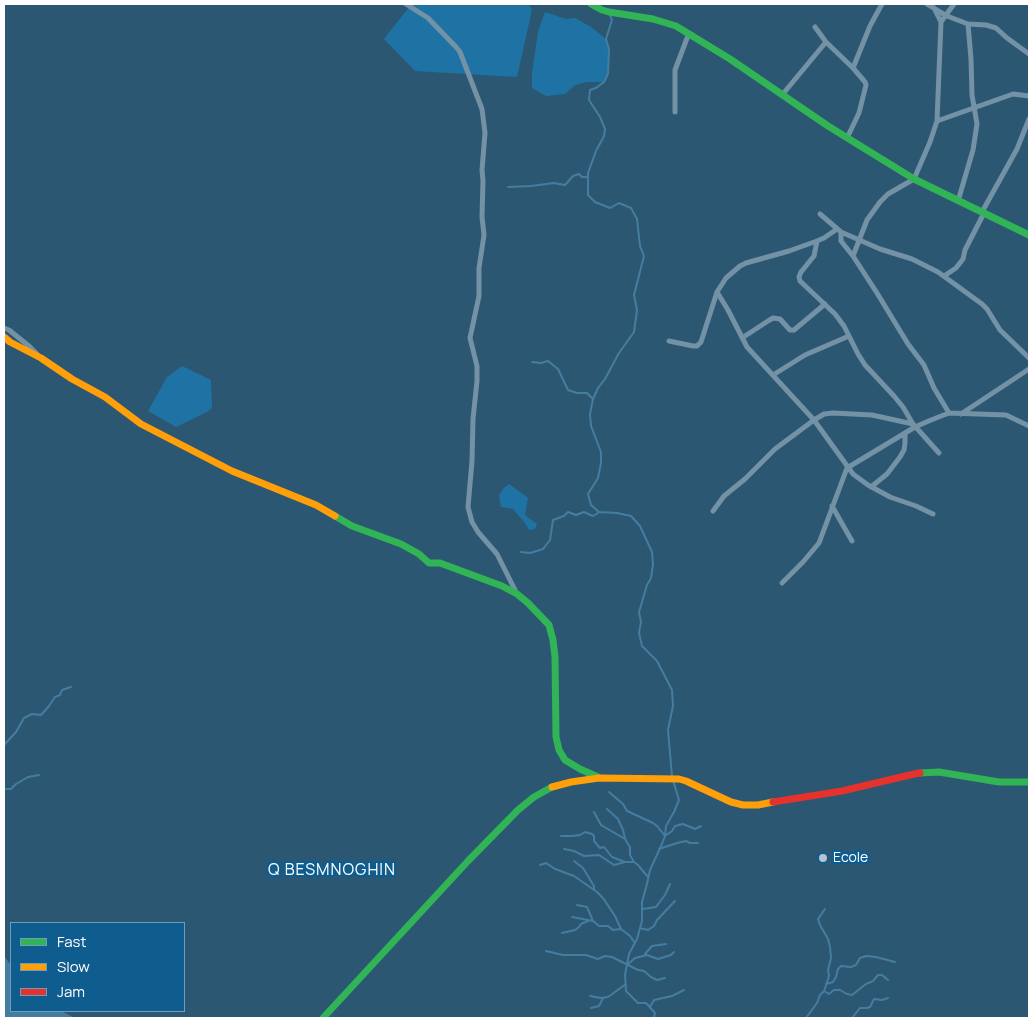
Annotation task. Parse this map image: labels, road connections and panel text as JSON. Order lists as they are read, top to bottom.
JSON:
{
  "districts": ["Q BESMNOGHIN"],
  "places": ["Ecole"],
  "legend": ["Fast", "Slow", "Jam"]
}
